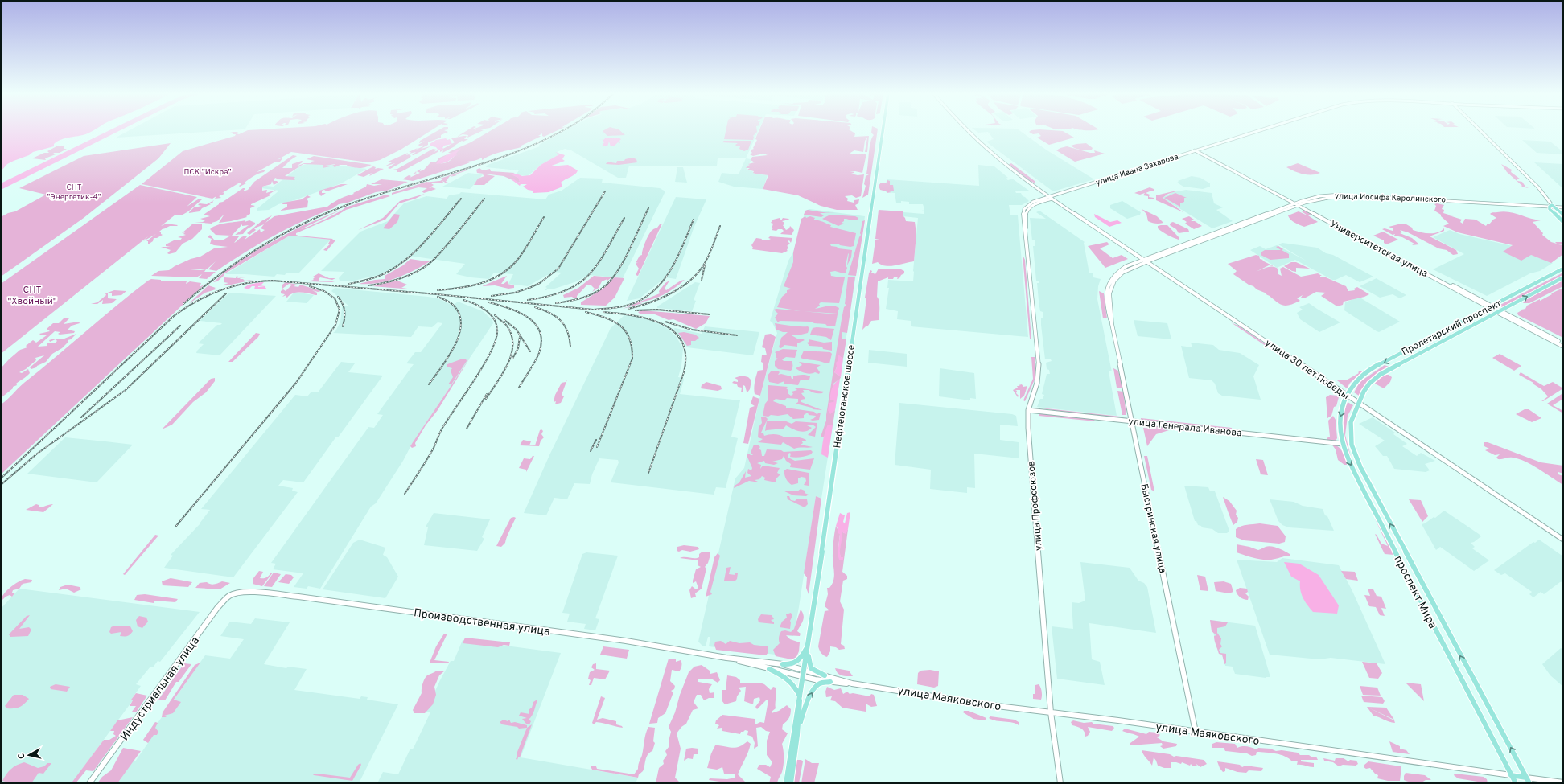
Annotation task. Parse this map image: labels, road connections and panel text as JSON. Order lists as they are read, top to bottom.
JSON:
{
  "streets": {
    "main road": [
      "улица Ивана Захарова",
      "улица Иосифа Каролинского",
      "Университетская улица",
      "Пролетарский проспект",
      "улица 30 лет Победы",
      "Нефтеюганское шоссе",
      "улица Генерала Иванова",
      "улица Профсоюзов",
      "Быстринская улица",
      "проспект Мира",
      "Производственная улица",
      "Индустриальная улица",
      "улица Маяковского"
    ]
  },
  "crossings": [
    ["улица Ивана Захарова", "Университетская улица"],
    ["улица Ивана Захарова", "улица 30 лет Победы"],
    ["улица Ивана Захарова", "улица Профсоюзов"],
    ["улица Иосифа Каролинского", "Университетская улица"],
    ["улица Иосифа Каролинского", "улица 30 лет Победы"],
    ["улица Иосифа Каролинского", "Быстринская улица"],
    ["Университетская улица", "Пролетарский проспект"],
    ["Пролетарский проспект", "улица 30 лет Победы"],
    ["Пролетарский проспект", "проспект Мира"],
    ["улица 30 лет Победы", "улица Профсоюзов"],
    ["улица 30 лет Победы", "Быстринская улица"],
    ["улица 30 лет Победы", "проспект Мира"],
    ["Нефтеюганское шоссе", "Производственная улица"],
    ["Нефтеюганское шоссе", "улица Маяковского"],
    ["улица Генерала Иванова", "улица Профсоюзов"],
    ["улица Генерала Иванова", "Быстринская улица"],
    ["улица Генерала Иванова", "проспект Мира"],
    ["улица Профсоюзов", "улица Маяковского"],
    ["Быстринская улица", "улица Маяковского"],
    ["проспект Мира", "улица Маяковского"],
    ["Производственная улица", "Индустриальная улица"],
    ["Производственная улица", "улица Маяковского"]
  ],
  "parks": ["ПСК \"Искра\"", "СНТ \"Энергетик-4\"", "СНТ \"Хвойный\""],
  "north": "left"
}
